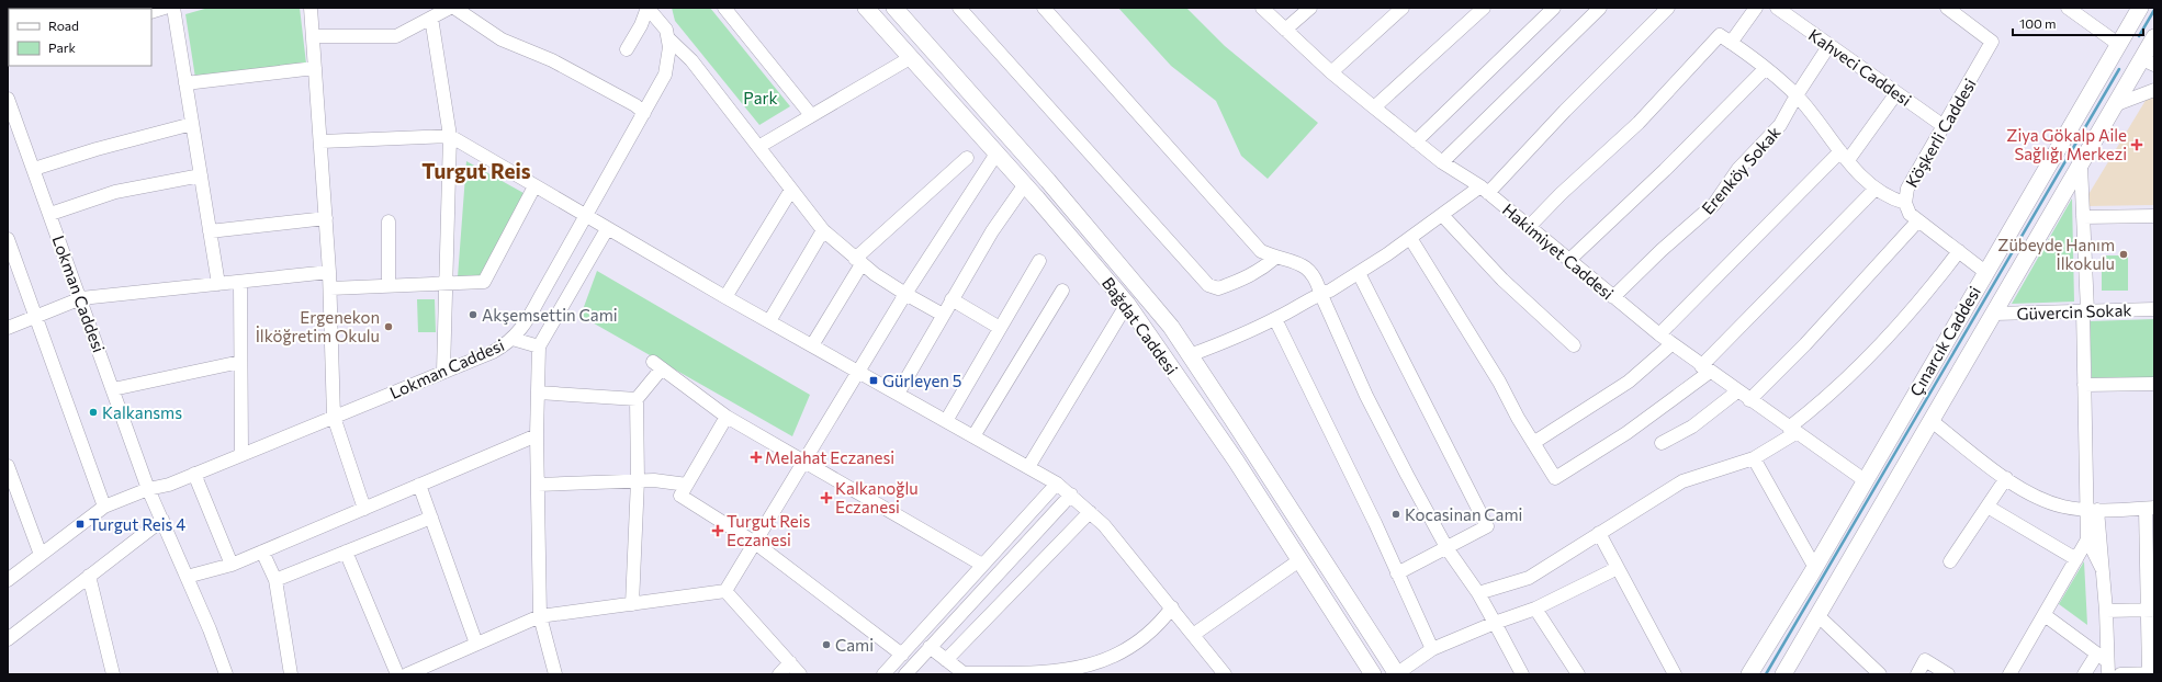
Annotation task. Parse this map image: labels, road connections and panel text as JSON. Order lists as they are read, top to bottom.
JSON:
{
  "streets": {
    "main road": ["Bağdat Caddesi", "Çınarcık Caddesi"],
    "street": [
      "Kahveci Caddesi",
      "Köşkerli Caddesi",
      "Erenköy Sokak",
      "Hakimiyet Caddesi",
      "Lokman Caddesi",
      "Güvercin Sokak"
    ]
  },
  "crossings": [
    ["Kahveci Caddesi", "Köşkerli Caddesi"],
    ["Kahveci Caddesi", "Erenköy Sokak"],
    ["Köşkerli Caddesi", "Çınarcık Caddesi"],
    ["Erenköy Sokak", "Hakimiyet Caddesi"],
    ["Hakimiyet Caddesi", "Çınarcık Caddesi"],
    ["Güvercin Sokak", "Çınarcık Caddesi"]
  ],
  "districts": ["Turgut Reis"],
  "parks": ["Park"],
  "places": {
    "health": [
      "Ziya Gökalp Aile Sağlığı Merkezi",
      "Melahat Eczanesi",
      "Kalkanoğlu Eczanesi",
      "Turgut Reis Eczanesi"
    ],
    "other": [
      "Zübeyde Hanım İlkokulu",
      "Akşemsettin Cami",
      "Ergenekon İlköğretim Okulu",
      "Kalkansms",
      "Kocasinan Cami",
      "Cami"
    ],
    "transit": ["Gürleyen 5", "Turgut Reis 4"]
  },
  "legend": ["Road", "Park"],
  "scale_bar": "100 m"
}
